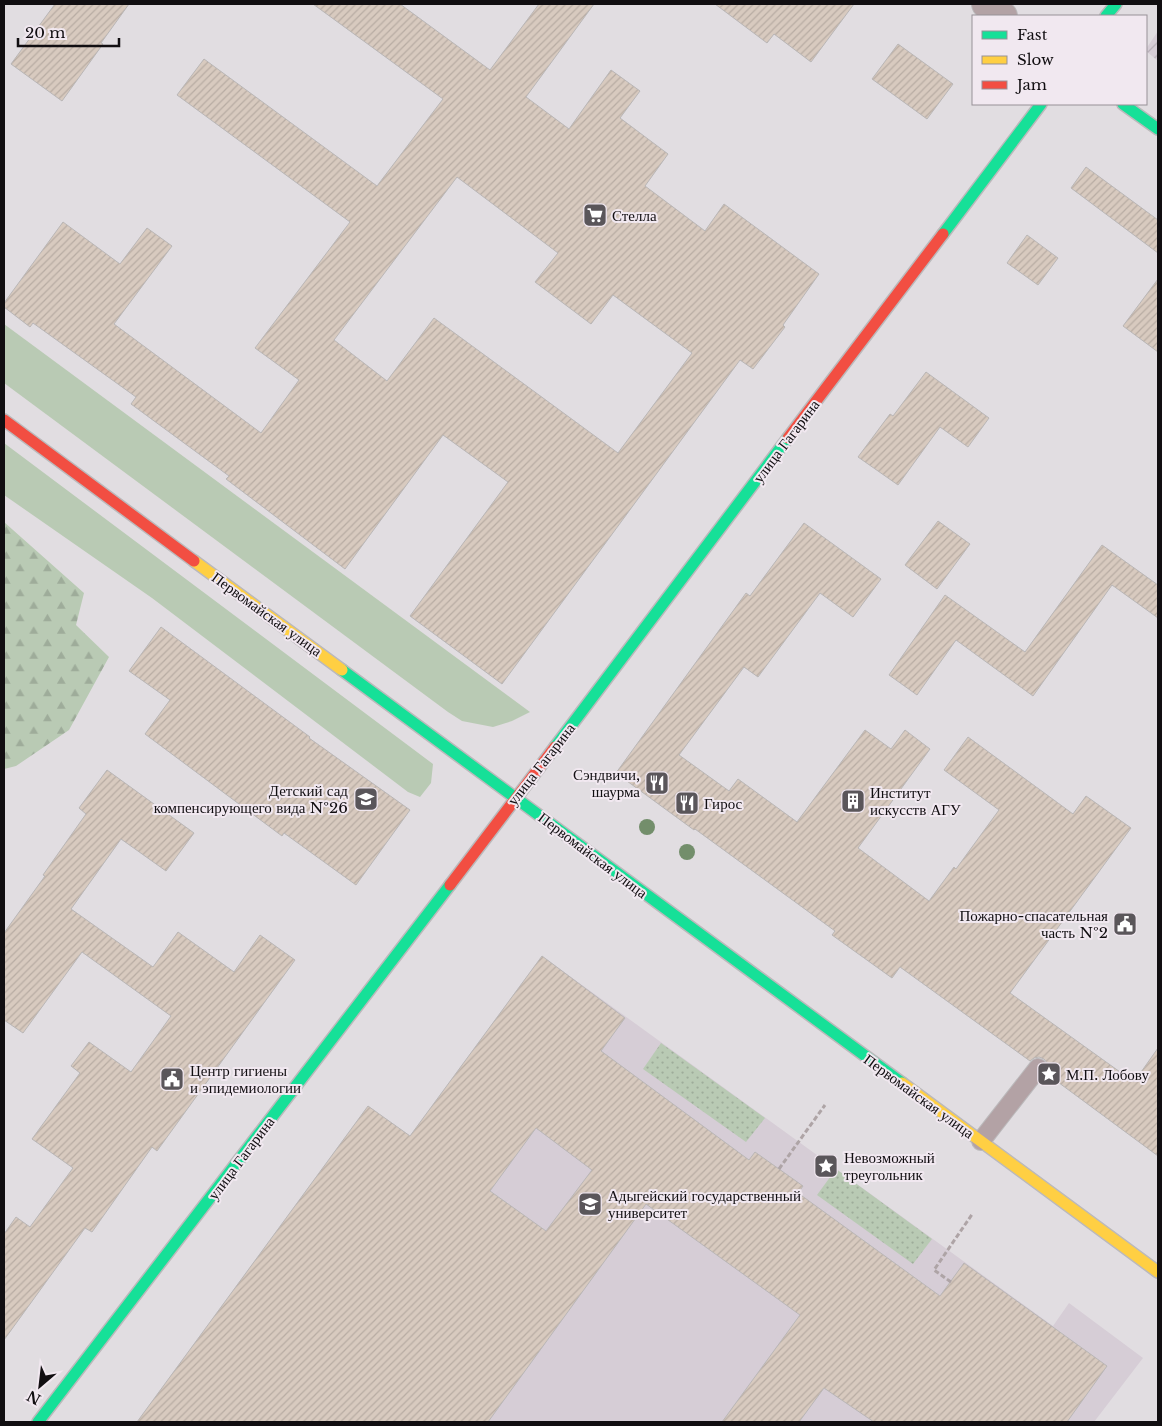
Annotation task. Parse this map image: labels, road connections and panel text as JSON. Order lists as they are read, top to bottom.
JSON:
{
  "streets": {
    "main road": ["улица Гагарина", "Первомайская улица"]
  },
  "crossings": [
    ["улица Гагарина", "Первомайская улица"]
  ],
  "places": {
    "supermarket": ["Стелла"],
    "restaurant": ["Сэндвичи, шаурма", "Гирос"],
    "school or university": ["Детский сад компенсирующего вида №26", "Адыгейский государственный университет"],
    "building": ["Институт искусств АГУ"],
    "public building": ["Пожарно-спасательная часть №2", "Центр гигиены и эпидемиологии"],
    "place": ["М.П. Лобову", "Невозможный треугольник"]
  },
  "legend": ["Fast", "Slow", "Jam"],
  "scale_bar": "20 m",
  "north": "bottom left"
}
